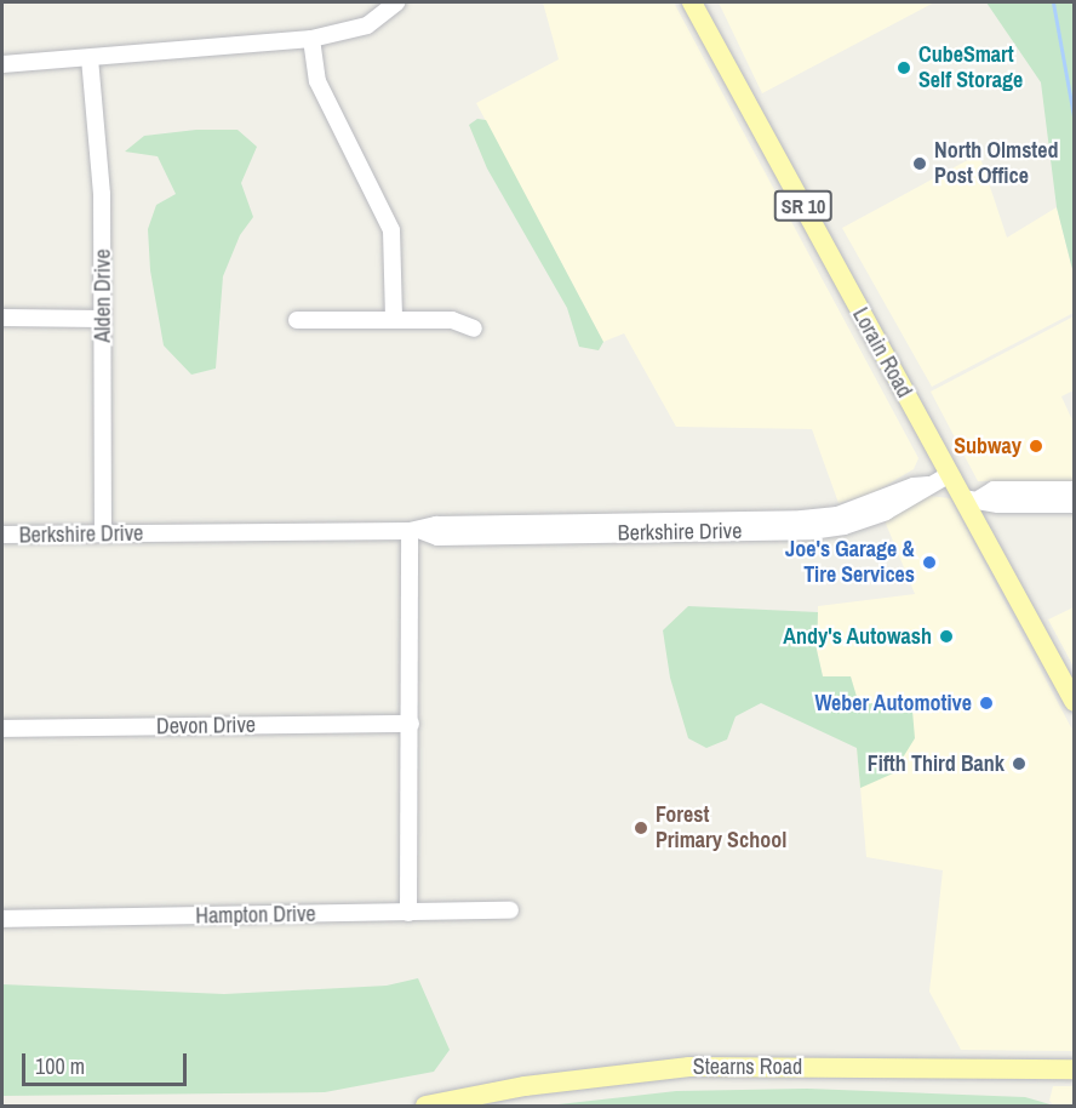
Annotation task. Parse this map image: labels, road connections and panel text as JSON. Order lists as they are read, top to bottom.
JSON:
{
  "streets": {
    "main road": ["SR 10", "Lorain Road", "Stearns Road"],
    "street": [
      "Alden Drive",
      "Berkshire Drive",
      "Devon Drive",
      "Hampton Drive"
    ]
  },
  "crossings": [
    ["Alden Drive", "Berkshire Drive"],
    ["Lorain Road", "Berkshire Drive"]
  ],
  "places": [
    "CubeSmart Self Storage",
    "North Olmsted Post Office",
    "Subway",
    "Joe's Garage & Tire Services",
    "Andy's Autowash",
    "Weber Automotive",
    "Fifth Third Bank",
    "Forest Primary School"
  ],
  "scale_bar": "100 m"
}
